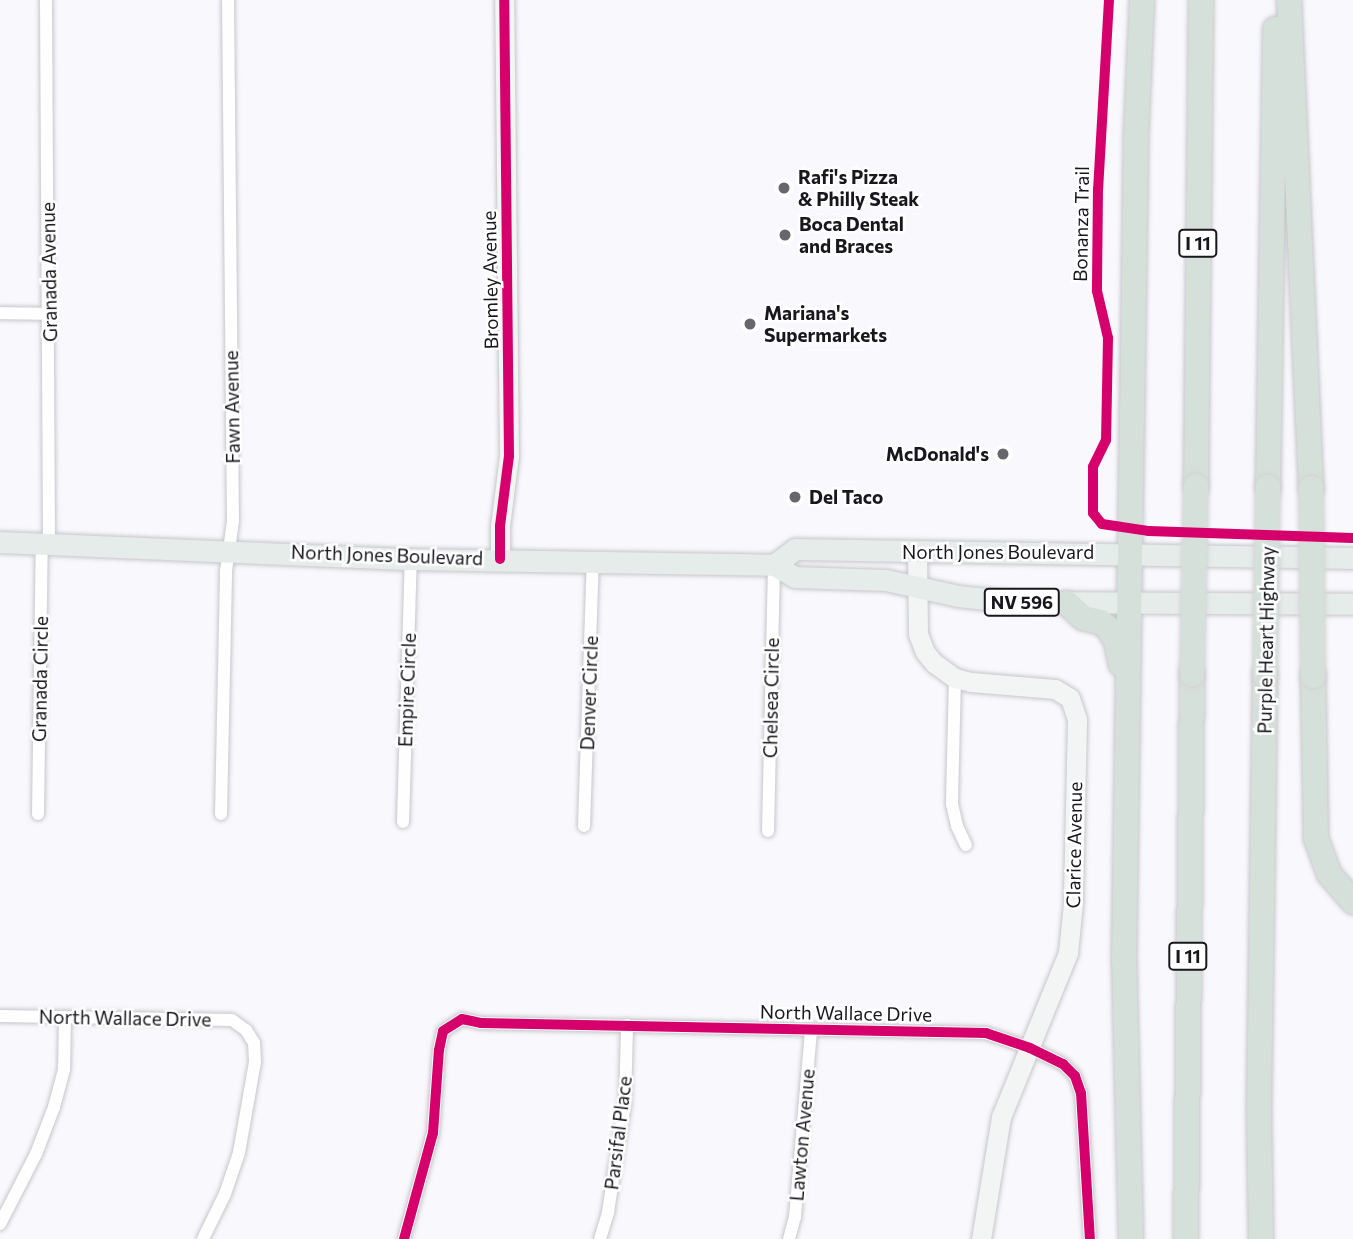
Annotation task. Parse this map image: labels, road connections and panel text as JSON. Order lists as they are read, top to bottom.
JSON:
{
  "streets": {
    "highway": ["I 11", "Purple Heart Highway"],
    "main road": ["North Jones Boulevard", "NV 596"],
    "street": [
      "Granada Avenue",
      "Bromley Avenue",
      "Fawn Avenue",
      "Granada Circle",
      "Empire Circle",
      "Denver Circle",
      "Chelsea Circle",
      "Clarice Avenue",
      "North Wallace Drive",
      "Parsifal Place",
      "Lawton Avenue"
    ],
    "cycle path": ["Bonanza Trail"]
  },
  "crossings": [
    ["Granada Avenue", "North Jones Boulevard"],
    ["Granada Avenue", "Granada Circle"],
    ["Bromley Avenue", "North Jones Boulevard"],
    ["Fawn Avenue", "North Jones Boulevard"],
    ["North Jones Boulevard", "Granada Circle"],
    ["North Jones Boulevard", "Empire Circle"],
    ["North Jones Boulevard", "Denver Circle"],
    ["North Jones Boulevard", "Chelsea Circle"],
    ["Clarice Avenue", "North Wallace Drive"],
    ["North Wallace Drive", "Parsifal Place"],
    ["North Wallace Drive", "Lawton Avenue"]
  ],
  "places": [
    "Rafi's Pizza & Philly Steak",
    "Boca Dental and Braces",
    "Mariana's Supermarkets",
    "McDonald's",
    "Del Taco"
  ]
}
